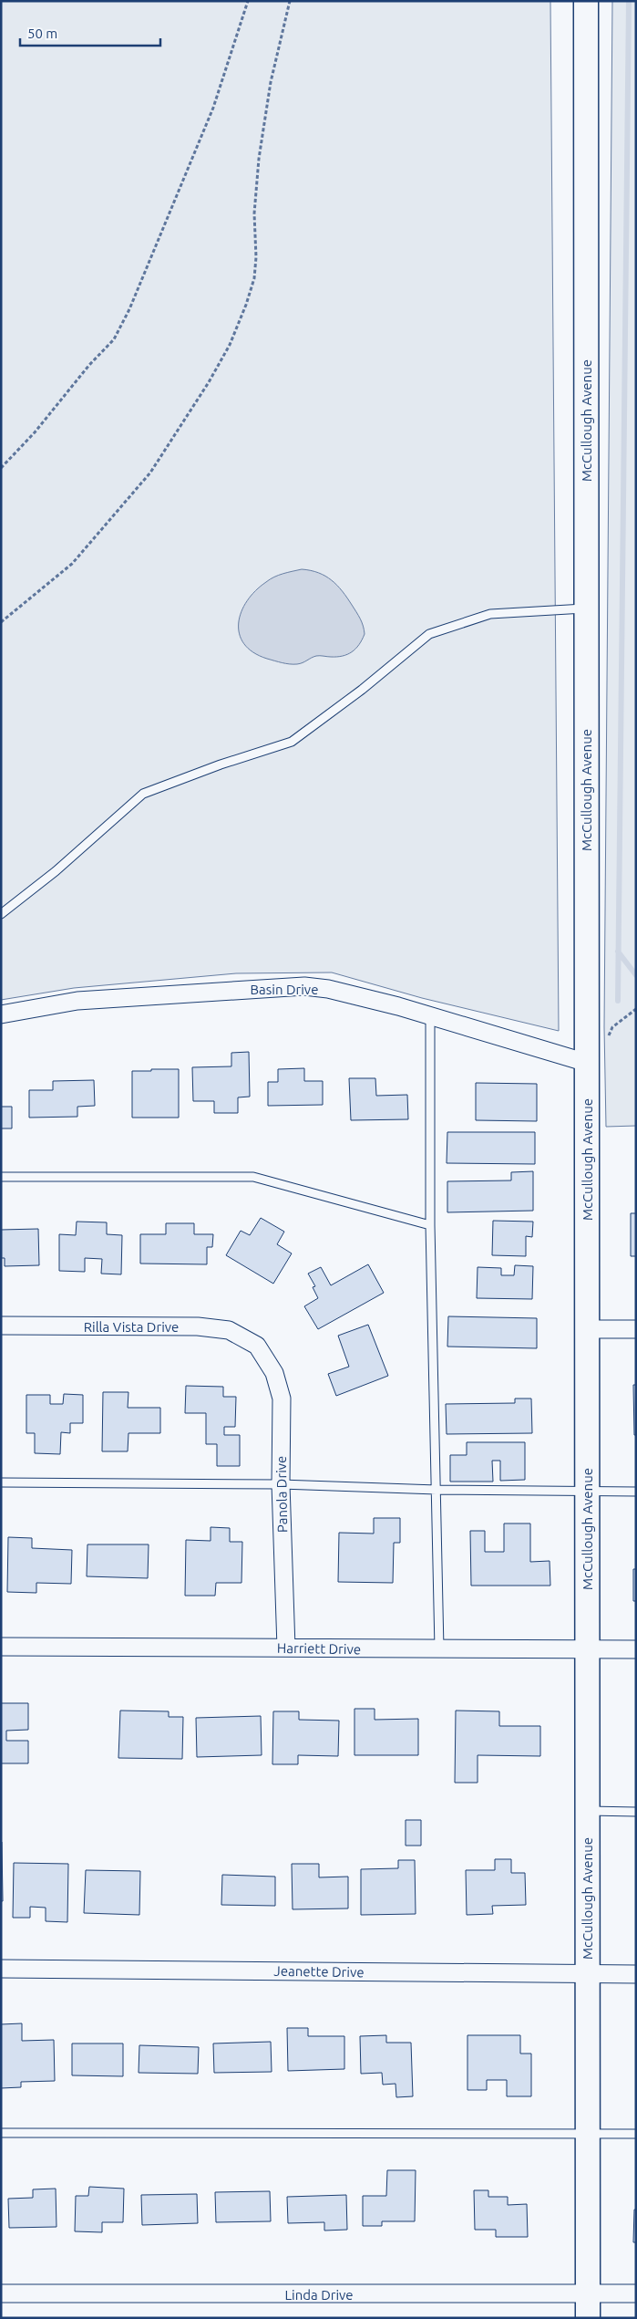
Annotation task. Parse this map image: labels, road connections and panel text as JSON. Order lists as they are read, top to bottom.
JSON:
{
  "streets": {
    "main road": ["McCullough Avenue"],
    "street": [
      "Basin Drive",
      "Rilla Vista Drive",
      "Panola Drive",
      "Harriett Drive",
      "Jeanette Drive",
      "Linda Drive"
    ]
  },
  "crossings": [
    ["McCullough Avenue", "Basin Drive"],
    ["McCullough Avenue", "Harriett Drive"],
    ["McCullough Avenue", "Jeanette Drive"],
    ["McCullough Avenue", "Linda Drive"],
    ["Rilla Vista Drive", "Panola Drive"],
    ["Panola Drive", "Harriett Drive"]
  ],
  "scale_bar": "50 m"
}
